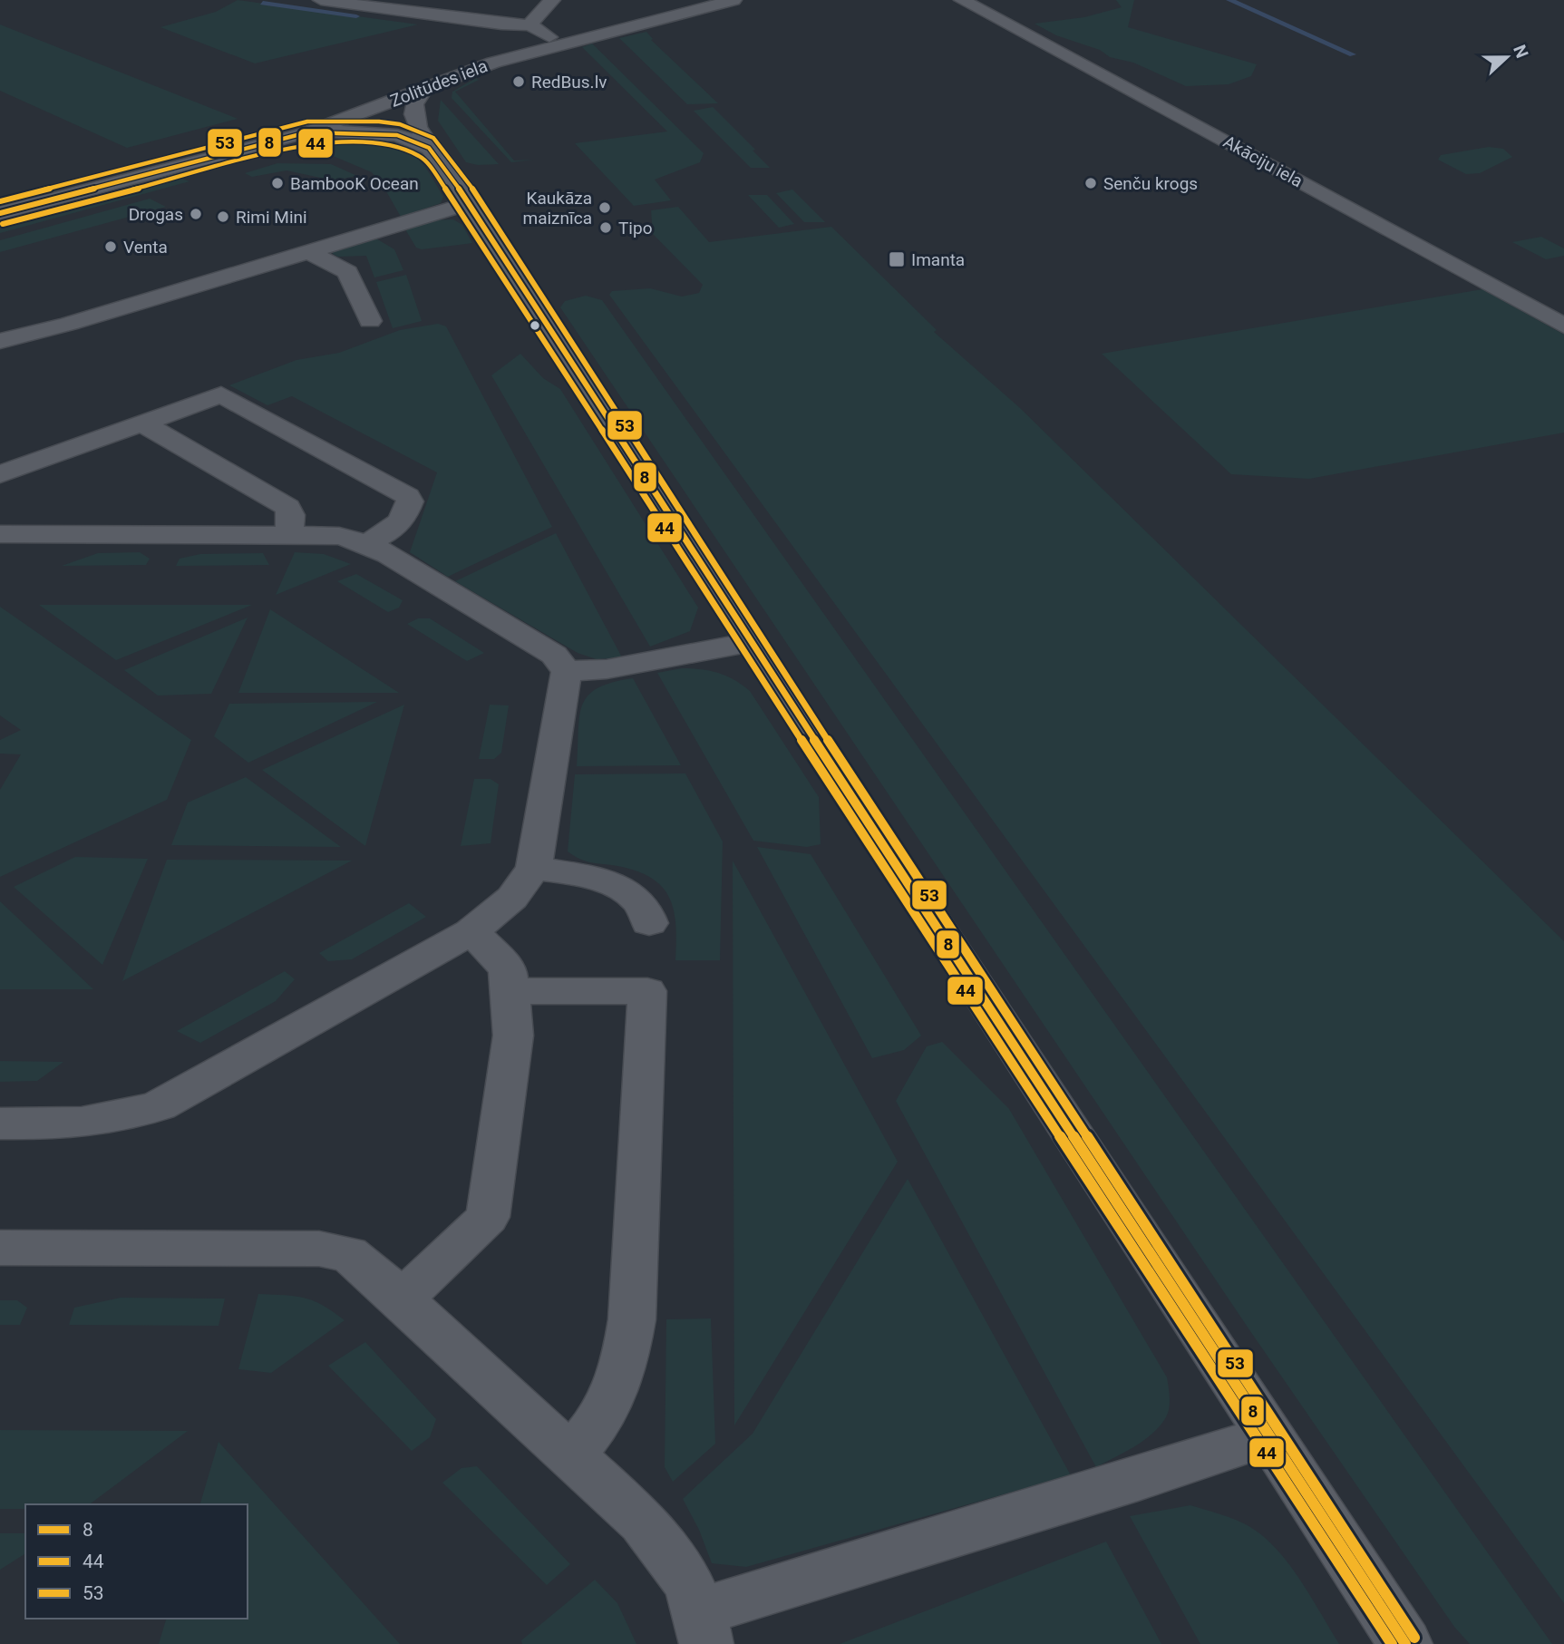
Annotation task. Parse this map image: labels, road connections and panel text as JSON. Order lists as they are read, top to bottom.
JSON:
{
  "streets": {
    "street": ["Zolitūdes iela", "Akāciju iela"]
  },
  "places": {
    "other": [
      "RedBus.lv",
      "BambooK Ocean",
      "Senču krogs",
      "Kaukāza maiznīca",
      "Drogas",
      "Rimi Mini",
      "Tipo",
      "Venta"
    ],
    "transit": ["Imanta"]
  },
  "lines": ["transit line 53", "transit line 8", "transit line 44"],
  "legend": ["8", "44", "53"],
  "north": "right"
}
